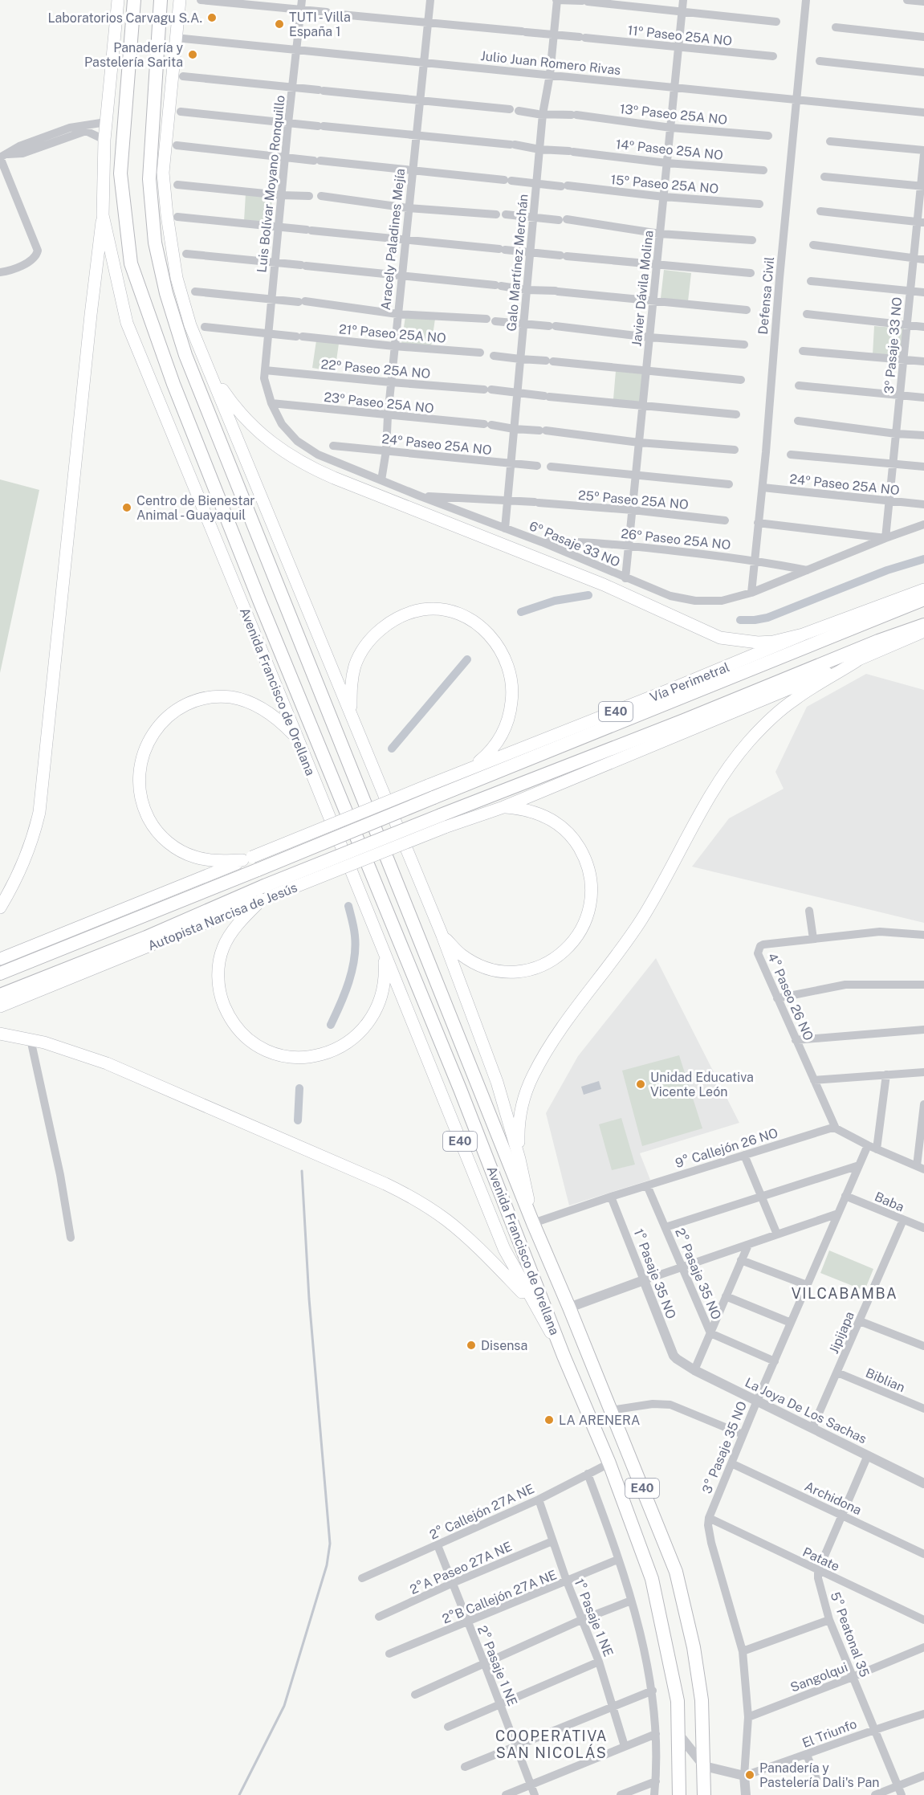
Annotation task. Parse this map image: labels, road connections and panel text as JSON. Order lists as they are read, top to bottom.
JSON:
{
  "streets": {
    "highway": [
      "Vía Perimetral",
      "Avenida Francisco de Orellana",
      "E40",
      "Autopista Narcisa de Jesús"
    ],
    "street": [
      "11º Paseo 25A NO",
      "Julio Juan Romero Rivas",
      "13º Paseo 25A NO",
      "14º Paseo 25A NO",
      "Luis Bolívar Moyano Ronquillo",
      "15º Paseo 25A NO",
      "Aracely Paladines Mejía",
      "Galo Martínez Merchán",
      "Javier Dávila Molina",
      "Defensa Civil",
      "21º Paseo 25A NO",
      "3º Pasaje 33 NO",
      "22º Paseo 25A NO",
      "23º Paseo 25A NO",
      "24º Paseo 25A NO",
      "25º Paseo 25A NO",
      "26º Paseo 25A NO",
      "6º Pasaje 33 NO",
      "4° Paseo 26 NO",
      "9° Callejón 26 NO",
      "Baba",
      "1° Pasaje 35 NO",
      "2° Pasaje 35 NO",
      "Jipijapa",
      "Biblian",
      "La Joya De Los Sachas",
      "3° Pasaje 35 NO",
      "Archidona",
      "2° Callejón 27A NE",
      "Patate",
      "2°A Paseo 27A NE",
      "2°B Callejón 27A NE",
      "1° Pasaje 1 NE",
      "5° Peatonal 35",
      "2° Pasaje 1 NE",
      "Sangolqui",
      "El Triunfo"
    ]
  },
  "crossings": [
    ["11º Paseo 25A NO", "Luis Bolívar Moyano Ronquillo"],
    ["11º Paseo 25A NO", "Aracely Paladines Mejía"],
    ["11º Paseo 25A NO", "Galo Martínez Merchán"],
    ["11º Paseo 25A NO", "Javier Dávila Molina"],
    ["Julio Juan Romero Rivas", "Luis Bolívar Moyano Ronquillo"],
    ["Julio Juan Romero Rivas", "Aracely Paladines Mejía"],
    ["Julio Juan Romero Rivas", "Galo Martínez Merchán"],
    ["Julio Juan Romero Rivas", "Javier Dávila Molina"],
    ["Julio Juan Romero Rivas", "Defensa Civil"],
    ["Julio Juan Romero Rivas", "Avenida Francisco de Orellana"],
    ["13º Paseo 25A NO", "Luis Bolívar Moyano Ronquillo"],
    ["13º Paseo 25A NO", "Aracely Paladines Mejía"],
    ["13º Paseo 25A NO", "Galo Martínez Merchán"],
    ["13º Paseo 25A NO", "Javier Dávila Molina"],
    ["14º Paseo 25A NO", "Luis Bolívar Moyano Ronquillo"],
    ["14º Paseo 25A NO", "Aracely Paladines Mejía"],
    ["14º Paseo 25A NO", "Galo Martínez Merchán"],
    ["14º Paseo 25A NO", "Javier Dávila Molina"],
    ["Luis Bolívar Moyano Ronquillo", "15º Paseo 25A NO"],
    ["Luis Bolívar Moyano Ronquillo", "21º Paseo 25A NO"],
    ["Luis Bolívar Moyano Ronquillo", "22º Paseo 25A NO"],
    ["Luis Bolívar Moyano Ronquillo", "6º Pasaje 33 NO"],
    ["15º Paseo 25A NO", "Aracely Paladines Mejía"],
    ["15º Paseo 25A NO", "Galo Martínez Merchán"],
    ["15º Paseo 25A NO", "Javier Dávila Molina"],
    ["Aracely Paladines Mejía", "21º Paseo 25A NO"],
    ["Aracely Paladines Mejía", "22º Paseo 25A NO"],
    ["Aracely Paladines Mejía", "23º Paseo 25A NO"],
    ["Aracely Paladines Mejía", "24º Paseo 25A NO"],
    ["Aracely Paladines Mejía", "6º Pasaje 33 NO"],
    ["Galo Martínez Merchán", "22º Paseo 25A NO"],
    ["Galo Martínez Merchán", "23º Paseo 25A NO"],
    ["Galo Martínez Merchán", "24º Paseo 25A NO"],
    ["Galo Martínez Merchán", "25º Paseo 25A NO"],
    ["Galo Martínez Merchán", "6º Pasaje 33 NO"],
    ["Javier Dávila Molina", "22º Paseo 25A NO"],
    ["Javier Dávila Molina", "23º Paseo 25A NO"],
    ["Javier Dávila Molina", "25º Paseo 25A NO"],
    ["Javier Dávila Molina", "26º Paseo 25A NO"],
    ["Javier Dávila Molina", "6º Pasaje 33 NO"],
    ["Defensa Civil", "24º Paseo 25A NO"],
    ["Defensa Civil", "26º Paseo 25A NO"],
    ["Defensa Civil", "6º Pasaje 33 NO"],
    ["3º Pasaje 33 NO", "24º Paseo 25A NO"],
    ["3º Pasaje 33 NO", "6º Pasaje 33 NO"],
    ["22º Paseo 25A NO", "6º Pasaje 33 NO"],
    ["23º Paseo 25A NO", "6º Pasaje 33 NO"],
    ["25º Paseo 25A NO", "6º Pasaje 33 NO"],
    ["26º Paseo 25A NO", "6º Pasaje 33 NO"],
    ["Vía Perimetral", "E40"],
    ["Avenida Francisco de Orellana", "9° Callejón 26 NO"],
    ["Avenida Francisco de Orellana", "2° Callejón 27A NE"],
    ["4° Paseo 26 NO", "9° Callejón 26 NO"],
    ["9° Callejón 26 NO", "1° Pasaje 35 NO"],
    ["9° Callejón 26 NO", "2° Pasaje 35 NO"],
    ["Baba", "Jipijapa"],
    ["Baba", "3° Pasaje 35 NO"],
    ["1° Pasaje 35 NO", "La Joya De Los Sachas"],
    ["2° Pasaje 35 NO", "3° Pasaje 35 NO"],
    ["Jipijapa", "Biblian"],
    ["Jipijapa", "La Joya De Los Sachas"],
    ["La Joya De Los Sachas", "3° Pasaje 35 NO"],
    ["3° Pasaje 35 NO", "Archidona"],
    ["3° Pasaje 35 NO", "Patate"],
    ["3° Pasaje 35 NO", "Sangolqui"],
    ["3° Pasaje 35 NO", "El Triunfo"],
    ["2° Callejón 27A NE", "1° Pasaje 1 NE"],
    ["2° Callejón 27A NE", "2° Pasaje 1 NE"],
    ["Patate", "5° Peatonal 35"],
    ["2°A Paseo 27A NE", "1° Pasaje 1 NE"],
    ["2°A Paseo 27A NE", "2° Pasaje 1 NE"],
    ["2°B Callejón 27A NE", "1° Pasaje 1 NE"],
    ["2°B Callejón 27A NE", "2° Pasaje 1 NE"],
    ["5° Peatonal 35", "Sangolqui"],
    ["5° Peatonal 35", "El Triunfo"]
  ],
  "districts": ["VILCABAMBA", "COOPERATIVA SAN NICOLÁS"],
  "places": [
    "Laboratorios Carvagu S.A.",
    "TUTI - Villa España 1",
    "Panadería y Pastelería Sarita",
    "Centro de Bienestar Animal - Guayaquil",
    "Unidad Educativa Vicente León",
    "Disensa",
    "LA ARENERA",
    "Panadería y Pastelería Dali's Pan"
  ]
}
